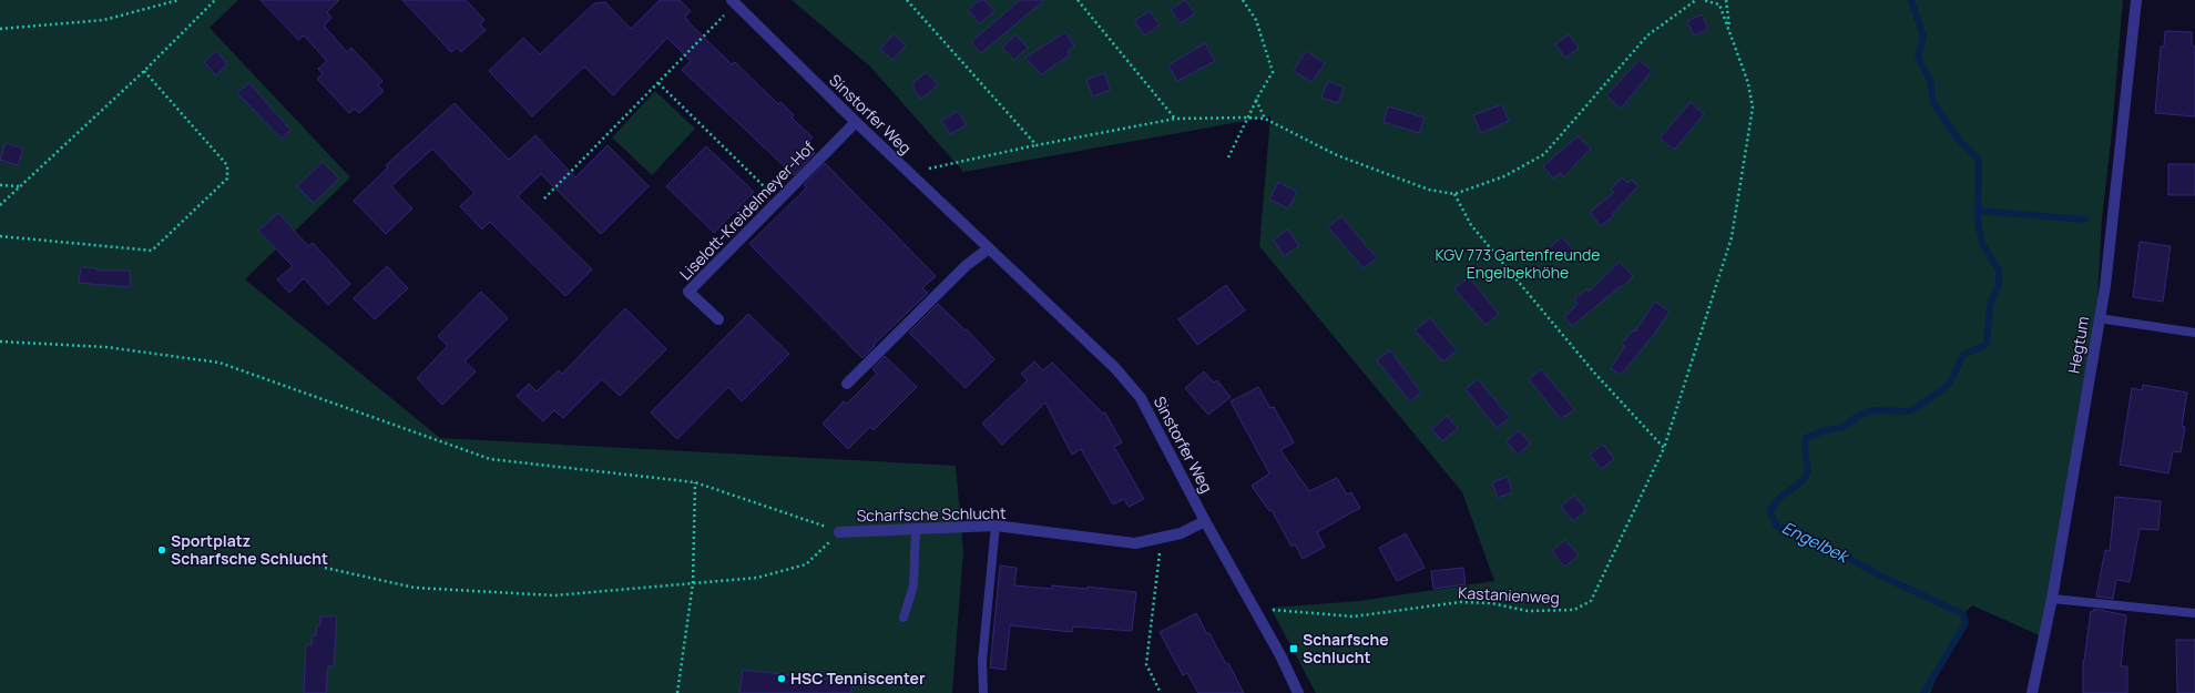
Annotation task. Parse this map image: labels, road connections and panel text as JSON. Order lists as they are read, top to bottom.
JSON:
{
  "streets": {
    "street": [
      "Sinstorfer Weg",
      "Liselott-Kreidelmeyer-Hof",
      "Hegtum",
      "Scharfsche Schlucht"
    ],
    "path": ["Kastanienweg"]
  },
  "crossings": [
    ["Sinstorfer Weg", "Liselott-Kreidelmeyer-Hof"],
    ["Sinstorfer Weg", "Scharfsche Schlucht"],
    ["Sinstorfer Weg", "Kastanienweg"]
  ],
  "water": ["Engelbek"],
  "parks": ["KGV 773 Gartenfreunde Engelbekhöhe"],
  "places": {
    "other": ["Sportplatz Scharfsche Schlucht", "HSC Tenniscenter"],
    "transit": ["Scharfsche Schlucht"]
  }
}
